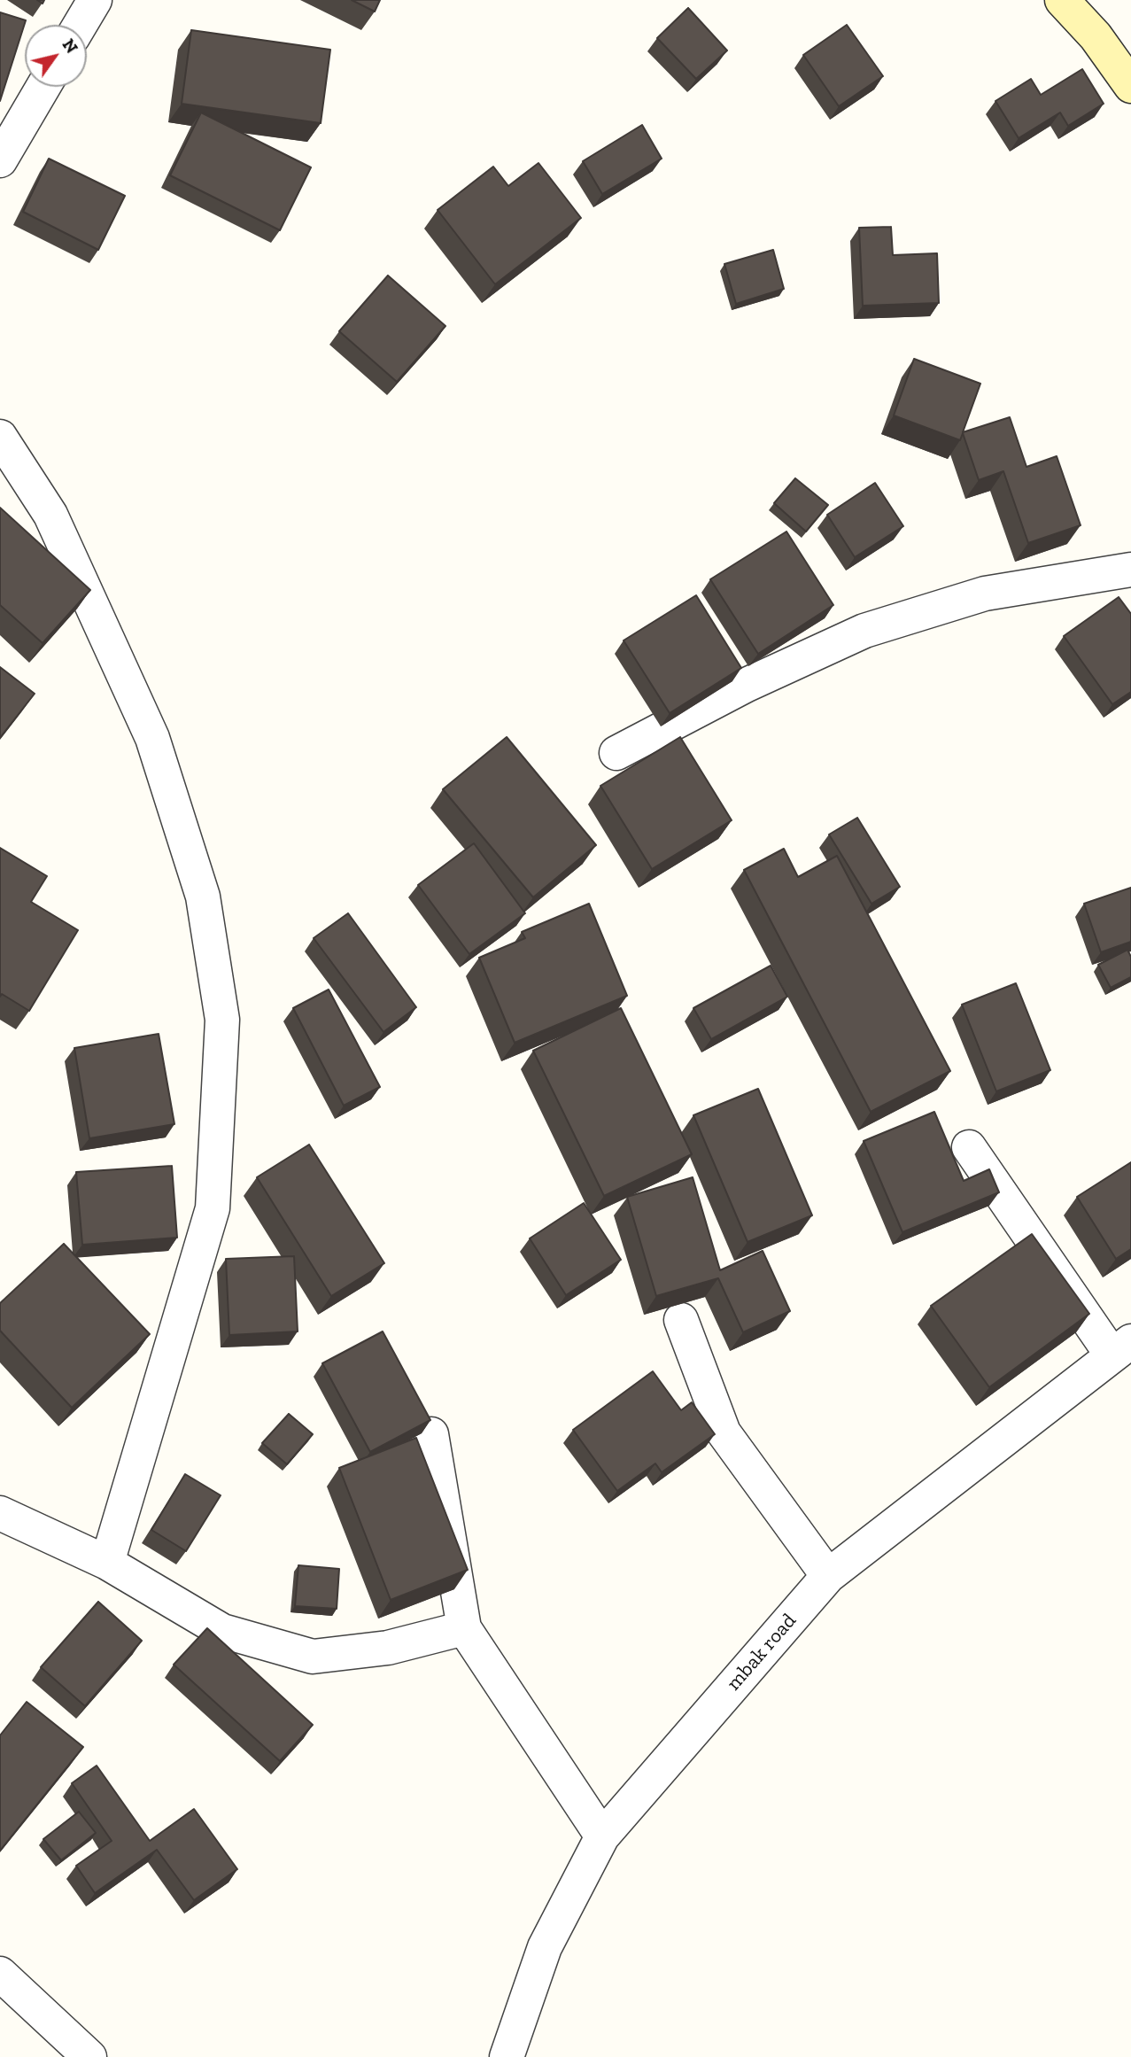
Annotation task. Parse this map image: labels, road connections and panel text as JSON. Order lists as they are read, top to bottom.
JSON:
{
  "streets": {
    "street": ["mbak road"]
  },
  "north": "top right"
}
